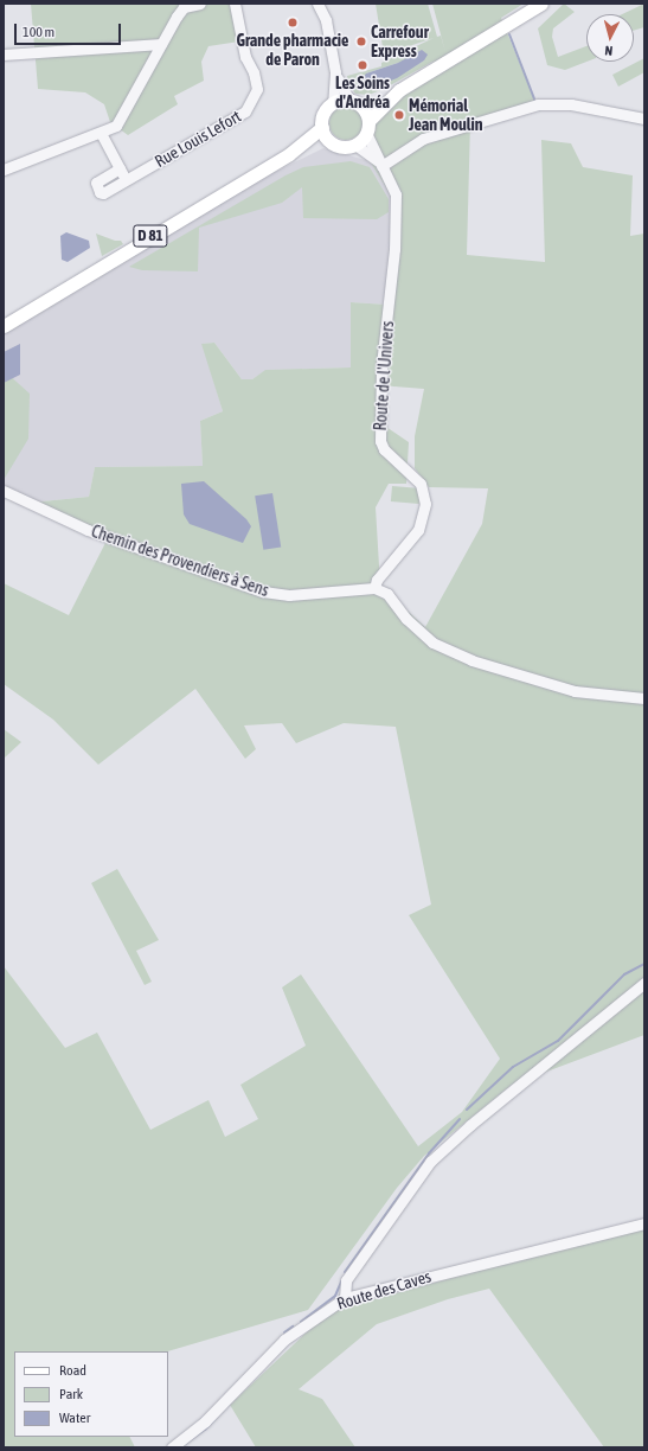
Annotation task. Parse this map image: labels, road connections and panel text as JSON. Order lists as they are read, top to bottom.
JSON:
{
  "streets": {
    "main road": ["D 81"],
    "street": [
      "Rue Louis Lefort",
      "Route de l'Univers",
      "Chemin des Provendiers à Sens",
      "Route des Caves"
    ]
  },
  "crossings": [
    ["D 81", "Route de l'Univers"],
    ["Route de l'Univers", "Chemin des Provendiers à Sens"]
  ],
  "places": [
    "Grande pharmacie de Paron",
    "Carrefour Express",
    "Les Soins d'Andréa",
    "Mémorial Jean Moulin"
  ],
  "legend": ["Road", "Park", "Water"],
  "scale_bar": "100 m",
  "north": "bottom"
}
